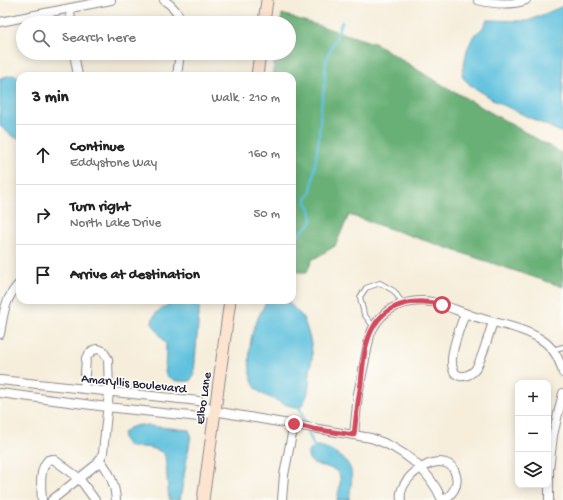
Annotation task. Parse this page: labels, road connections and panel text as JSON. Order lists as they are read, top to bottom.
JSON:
{
  "streets": {
    "street": ["Amaryllis Boulevard", "Elbo Lane"]
  },
  "crossings": [
    ["Amaryllis Boulevard", "Elbo Lane"]
  ],
  "page": {
    "search": "Search here",
    "heading": ["3 min", "Walk · 210 m"],
    "list": [
      ["Continue", "Eddystone Way", "160 m"],
      ["Turn right", "North Lake Drive", "50 m"],
      "Arrive at destination"
    ],
    "map_buttons": ["+", "−"]
  }
}
